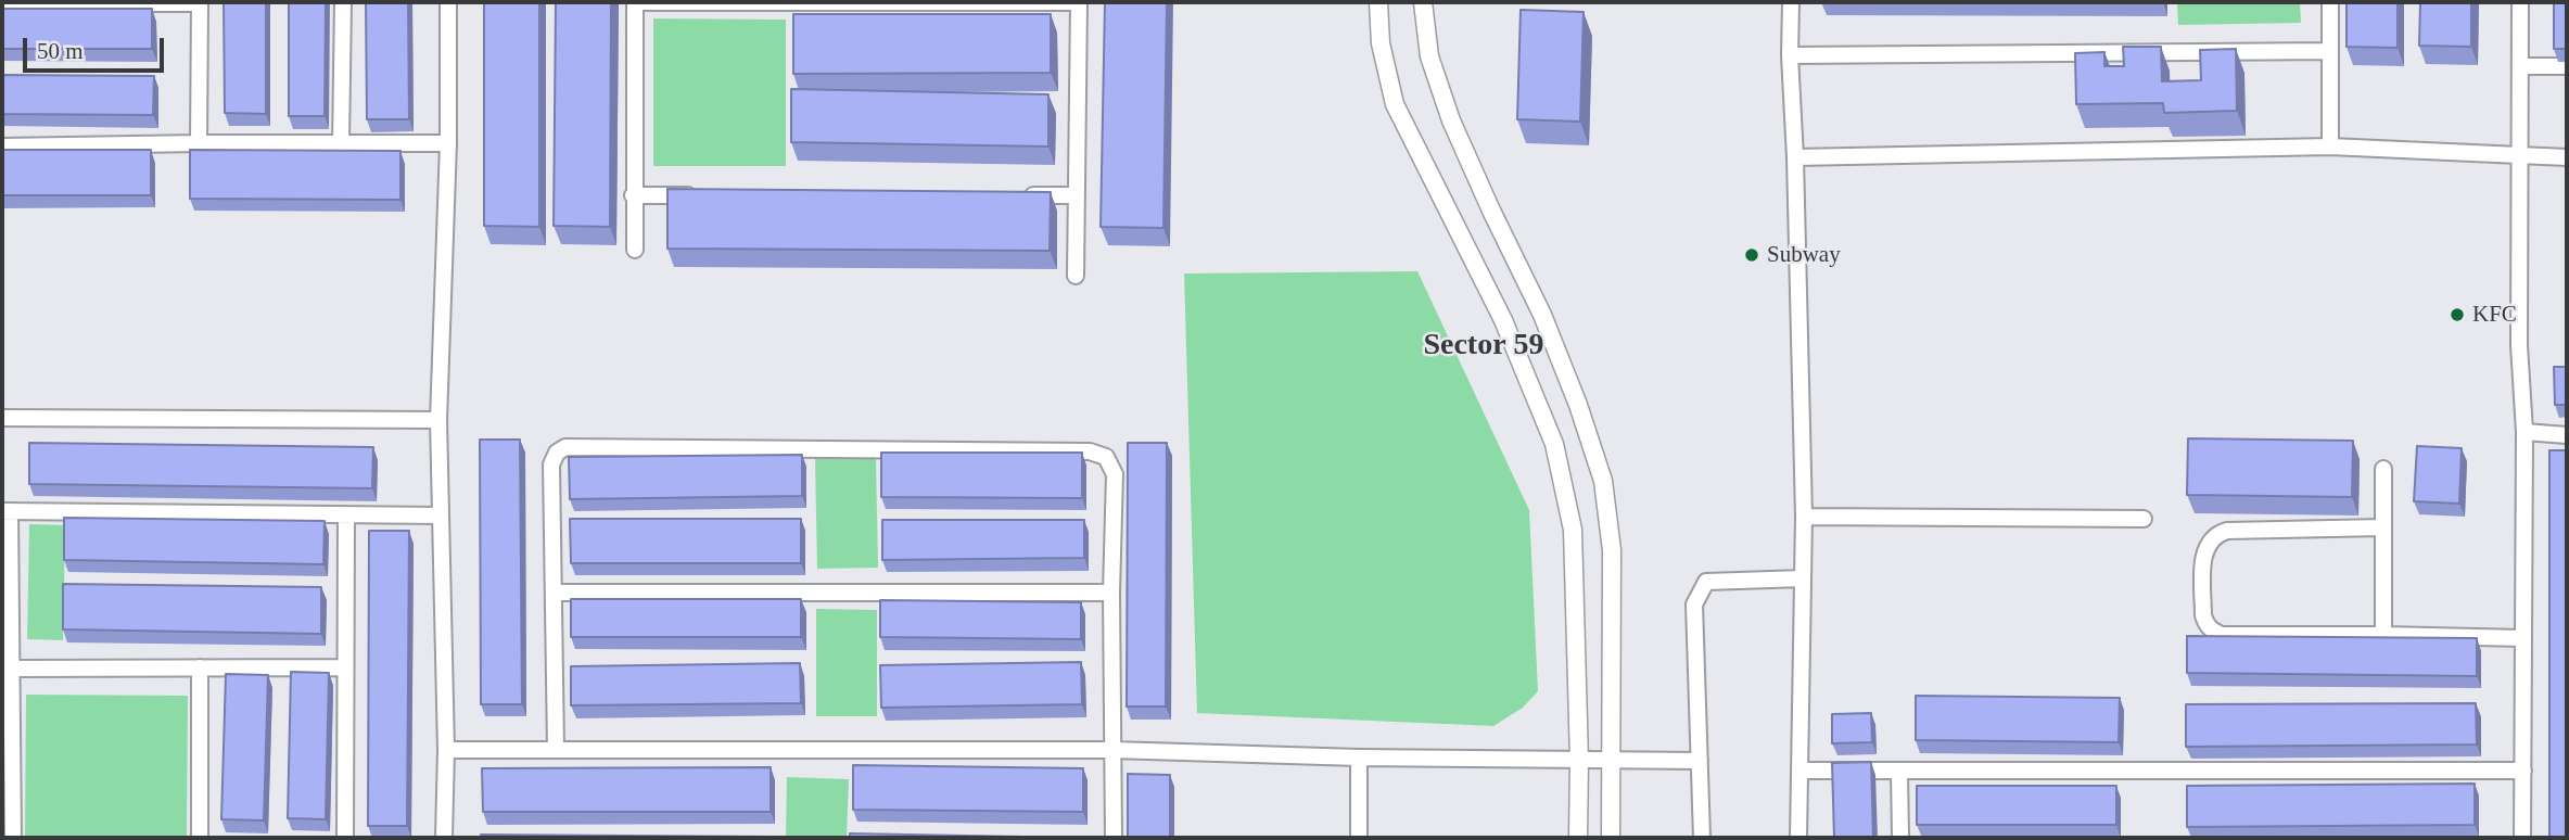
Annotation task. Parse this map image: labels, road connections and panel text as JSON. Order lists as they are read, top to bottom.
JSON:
{
  "districts": ["Sector 59"],
  "places": ["Subway", "KFC"],
  "scale_bar": "50 m"
}
